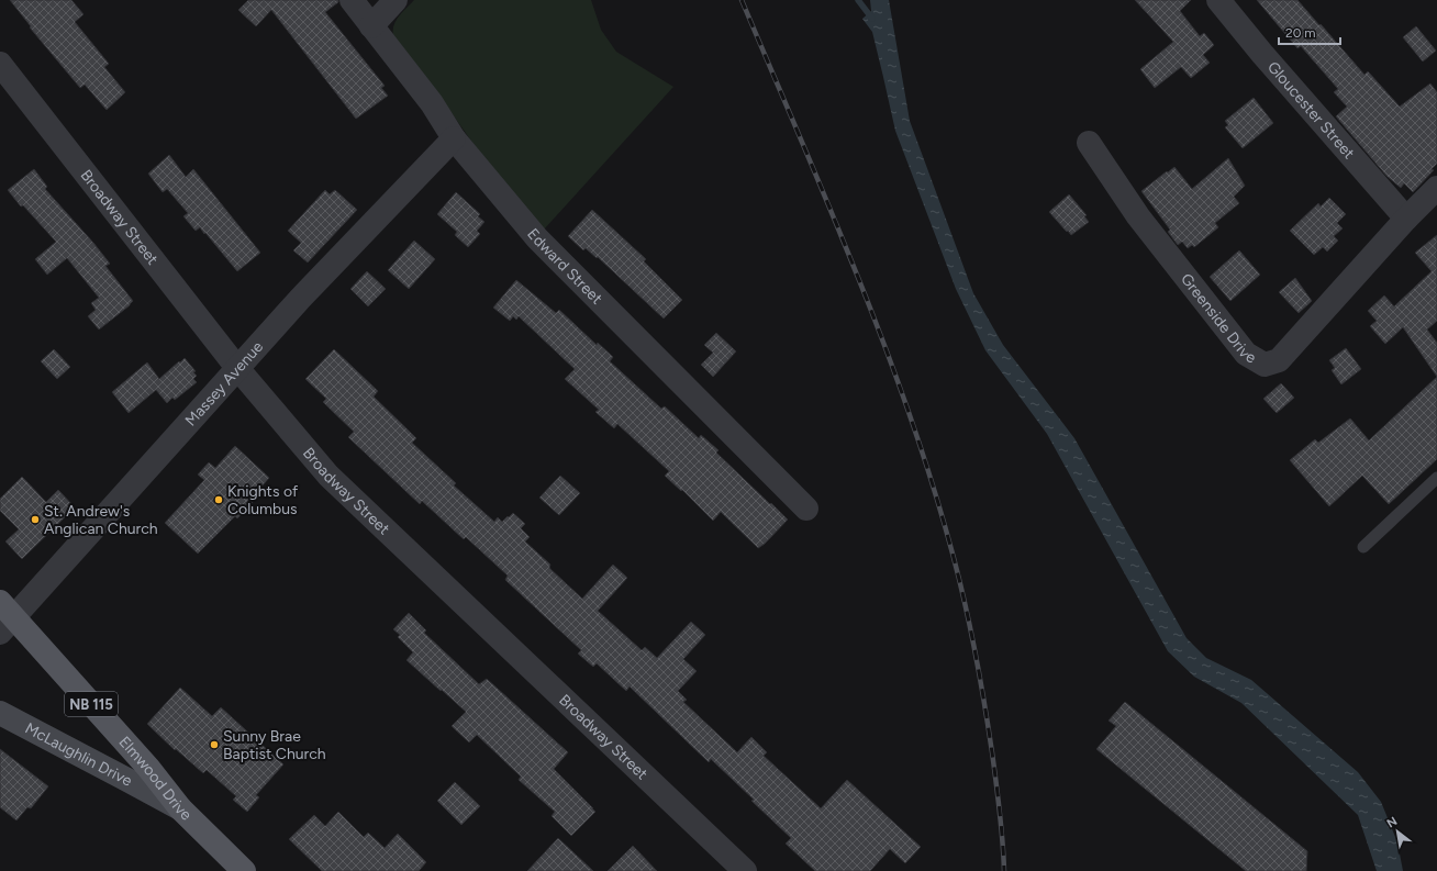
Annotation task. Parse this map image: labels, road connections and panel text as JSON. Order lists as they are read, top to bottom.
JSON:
{
  "streets": {
    "main road": ["NB 115", "McLaughlin Drive", "Elmwood Drive"],
    "street": [
      "Gloucester Street",
      "Broadway Street",
      "Edward Street",
      "Greenside Drive",
      "Massey Avenue"
    ]
  },
  "crossings": [
    ["Gloucester Street", "Greenside Drive"],
    ["Broadway Street", "Massey Avenue"],
    ["Edward Street", "Massey Avenue"],
    ["Massey Avenue", "Elmwood Drive"],
    ["McLaughlin Drive", "Elmwood Drive"]
  ],
  "places": ["Knights of Columbus", "St. Andrew's Anglican Church", "Sunny Brae Baptist Church"],
  "scale_bar": "20 m",
  "north": "top left"
}
